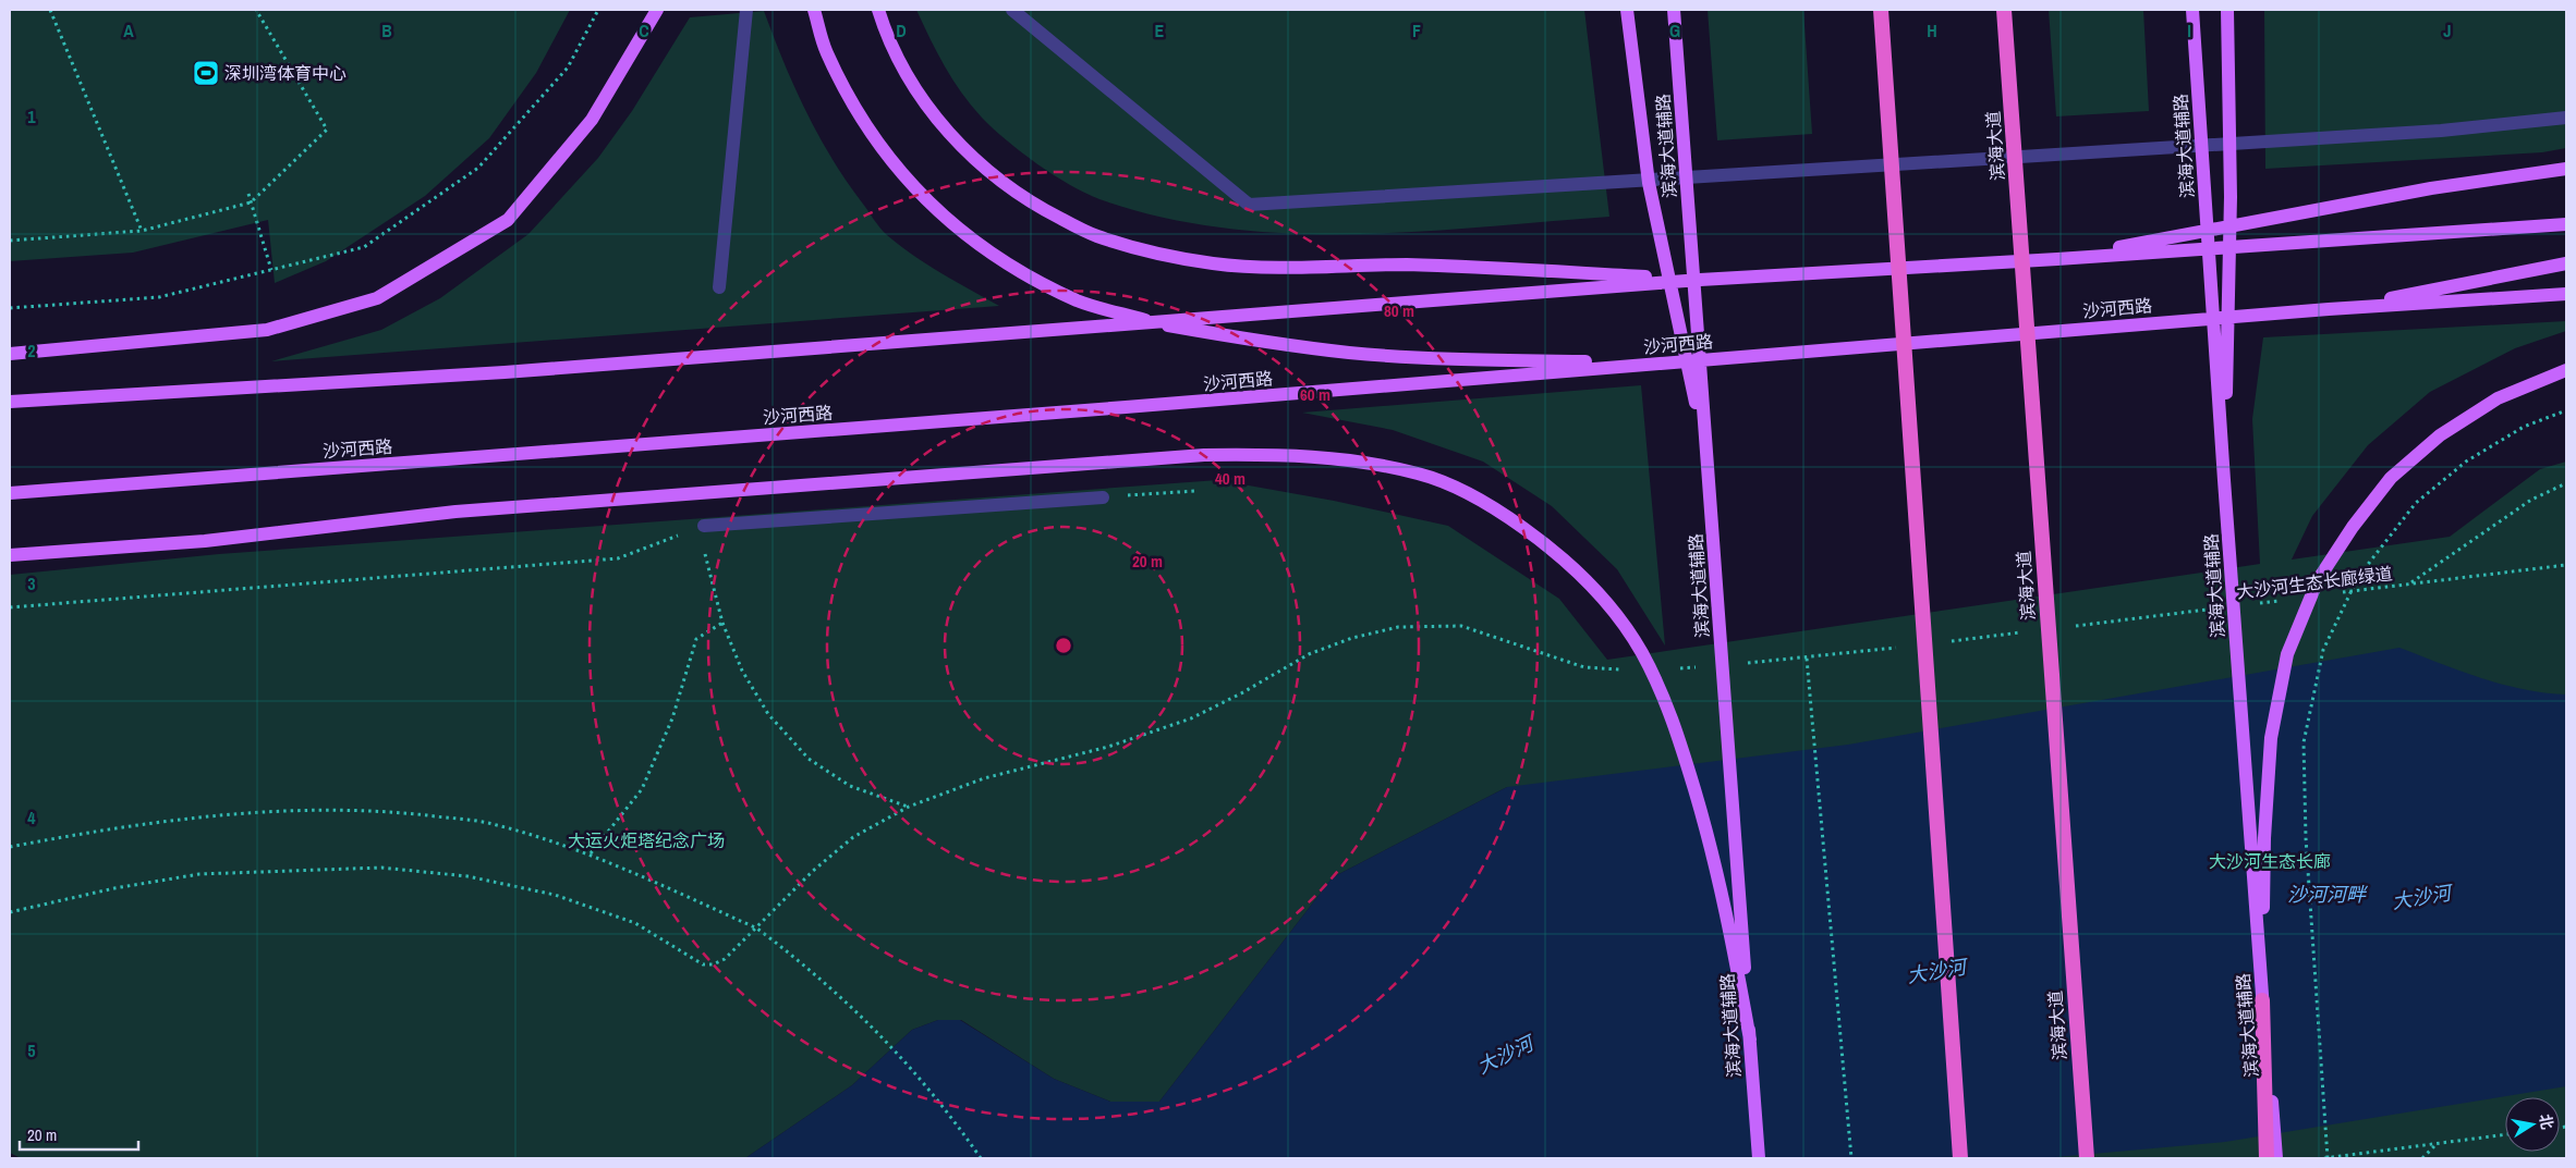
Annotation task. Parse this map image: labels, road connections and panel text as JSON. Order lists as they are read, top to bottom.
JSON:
{
  "streets": {
    "highway": ["滨海大道"],
    "main road": ["滨海大道辅路", "沙河西路"],
    "path": ["大沙河生态长廊绿道"]
  },
  "water": ["沙河河畔", "大沙河"],
  "parks": ["大运火炬塔纪念广场", "大沙河生态长廊"],
  "places": {
    "sports": ["深圳湾体育中心"]
  },
  "scale_bar": "20 m",
  "north": "right",
  "grid": {
    "columns": [
      "A",
      "B",
      "C",
      "D",
      "E",
      "F",
      "G",
      "H",
      "I",
      "J"
    ],
    "rows": [
      "1",
      "2",
      "3",
      "4",
      "5"
    ]
  },
  "rings": [
    "80 m",
    "60 m",
    "40 m",
    "20 m"
  ]
}
